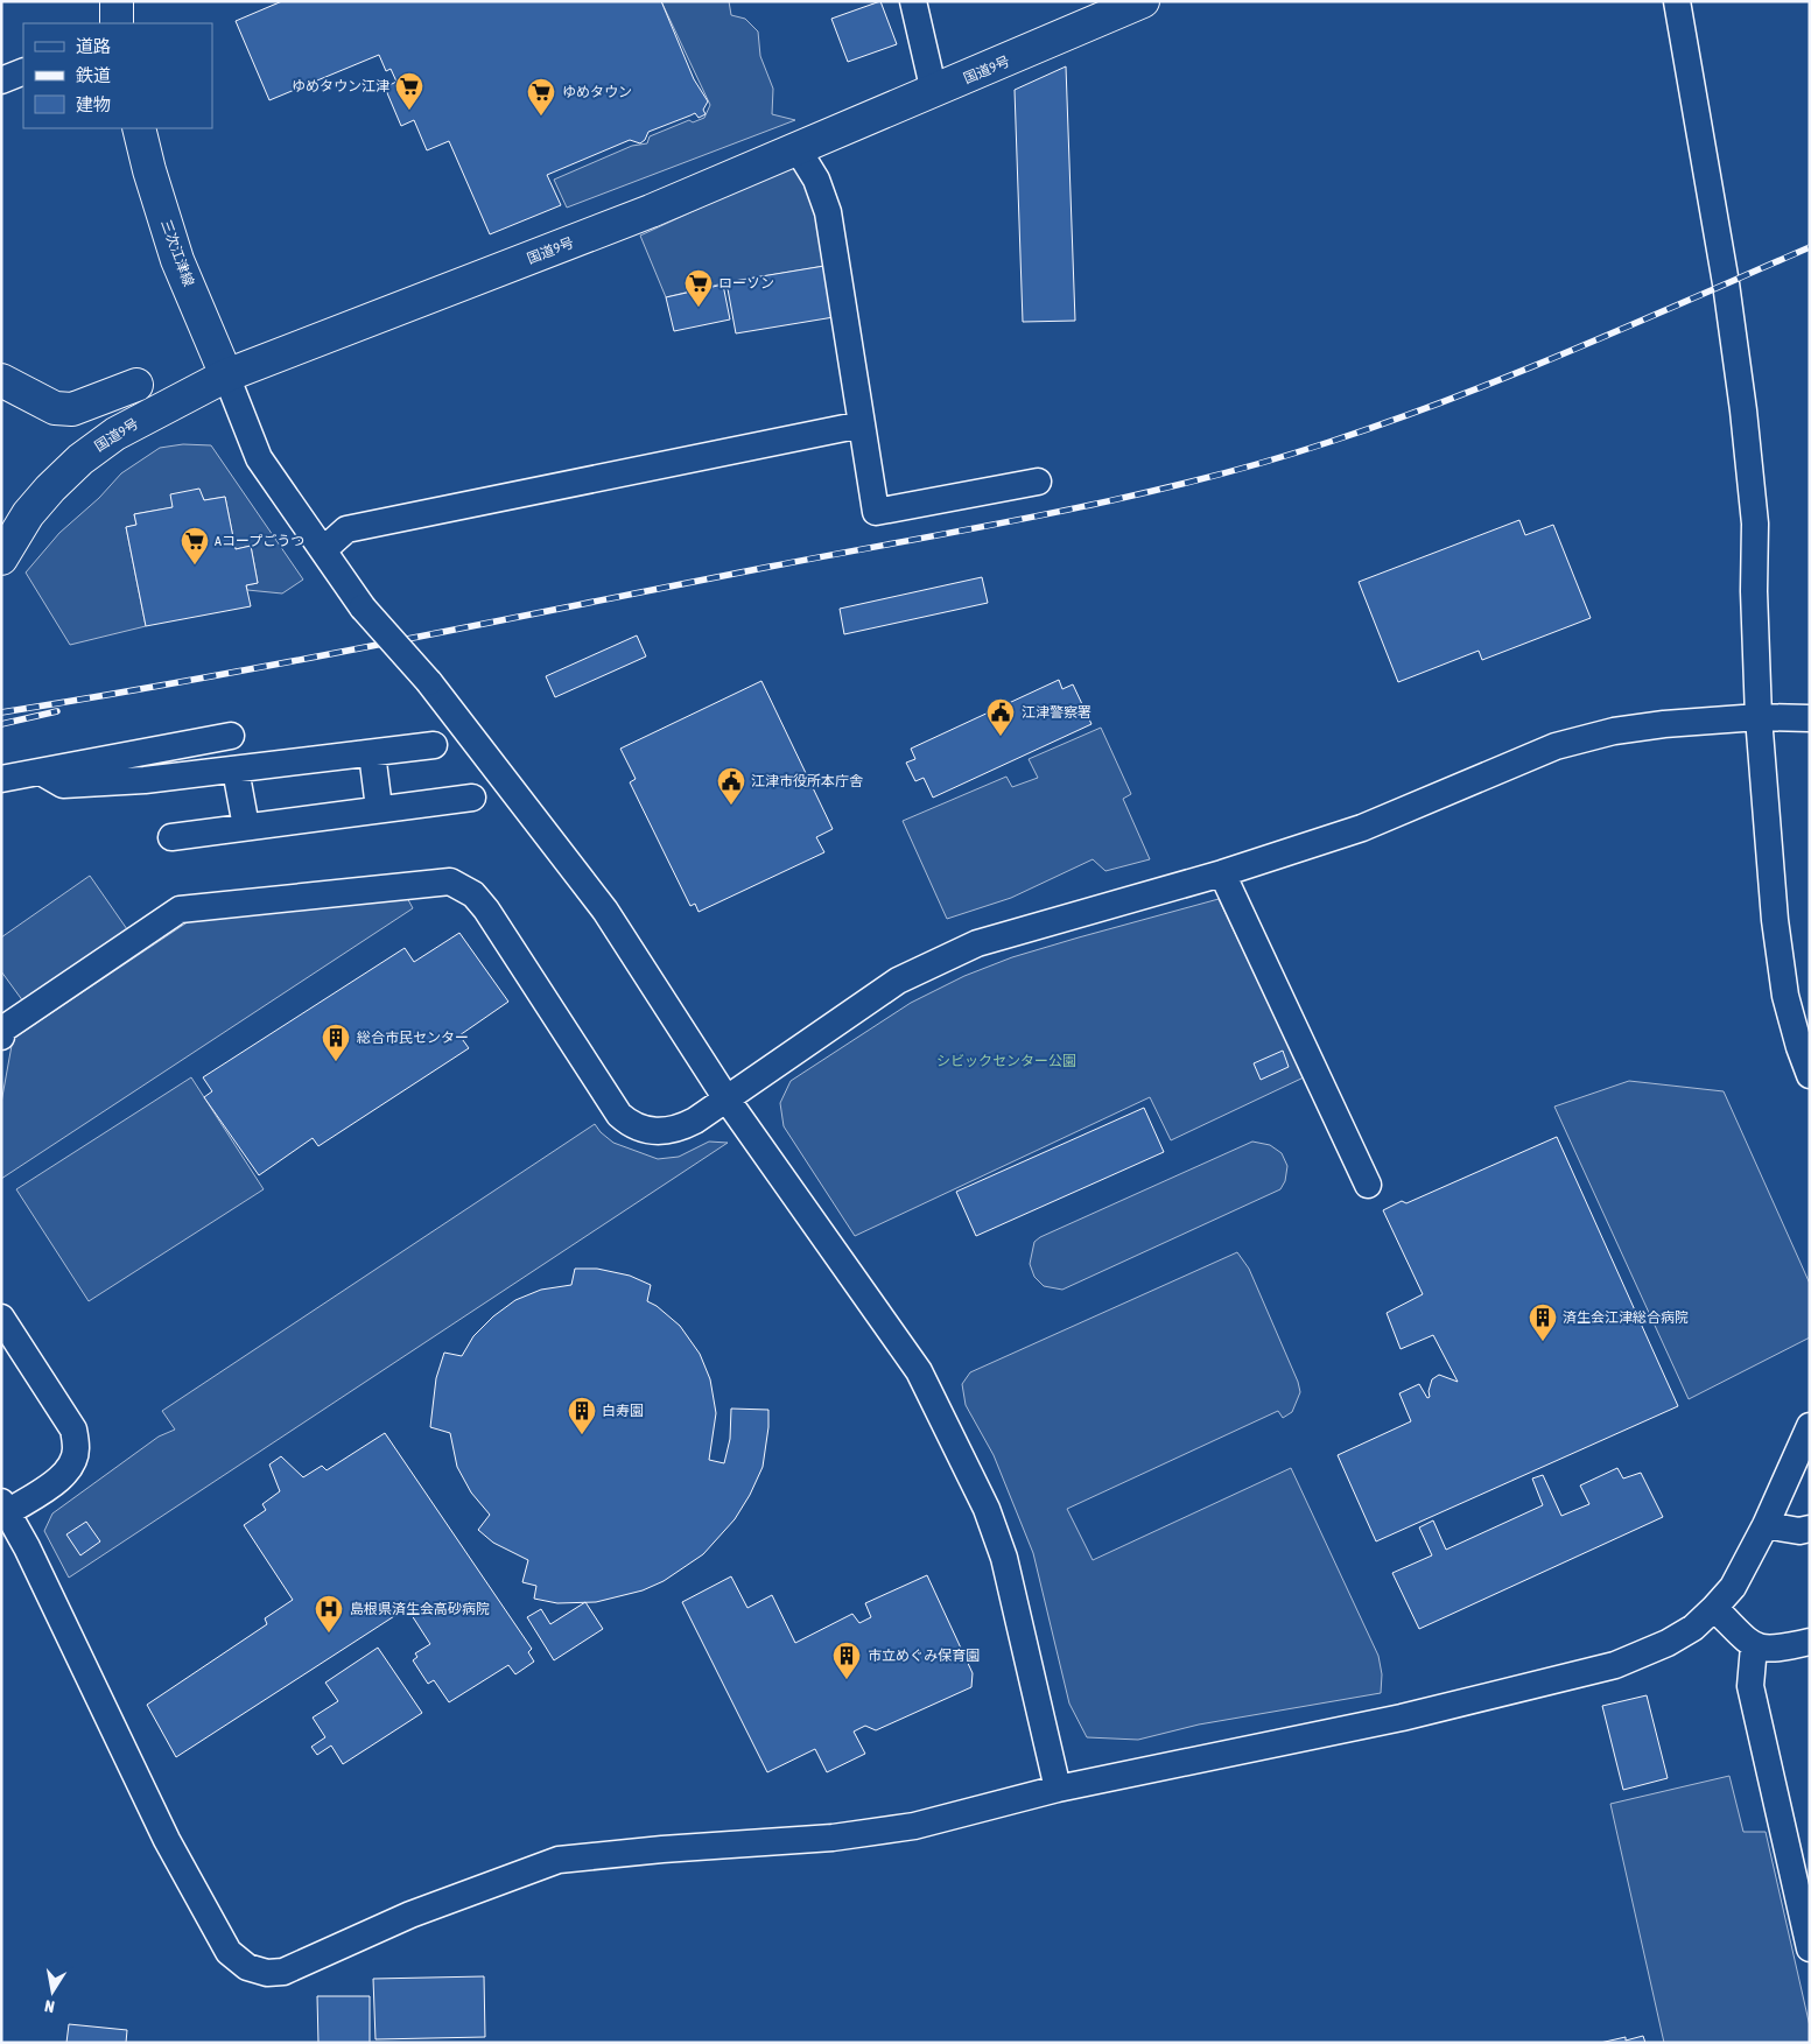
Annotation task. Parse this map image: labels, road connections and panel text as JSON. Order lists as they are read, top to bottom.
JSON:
{
  "streets": {
    "main road": ["国道9号", "三次江津線"]
  },
  "crossings": [
    ["国道9号", "三次江津線"]
  ],
  "parks": ["シビックセンター公園"],
  "places": {
    "supermarket": [
      "ゆめタウン江津",
      "ゆめタウン",
      "ローソン",
      "Aコープごうつ"
    ],
    "public building": ["江津警察署", "江津市役所本庁舎"],
    "building": [
      "総合市民センター",
      "済生会江津総合病院",
      "白寿園",
      "市立めぐみ保育園"
    ],
    "hospital": ["島根県済生会高砂病院"]
  },
  "legend": ["道路", "鉄道", "建物"],
  "north": "bottom"
}
